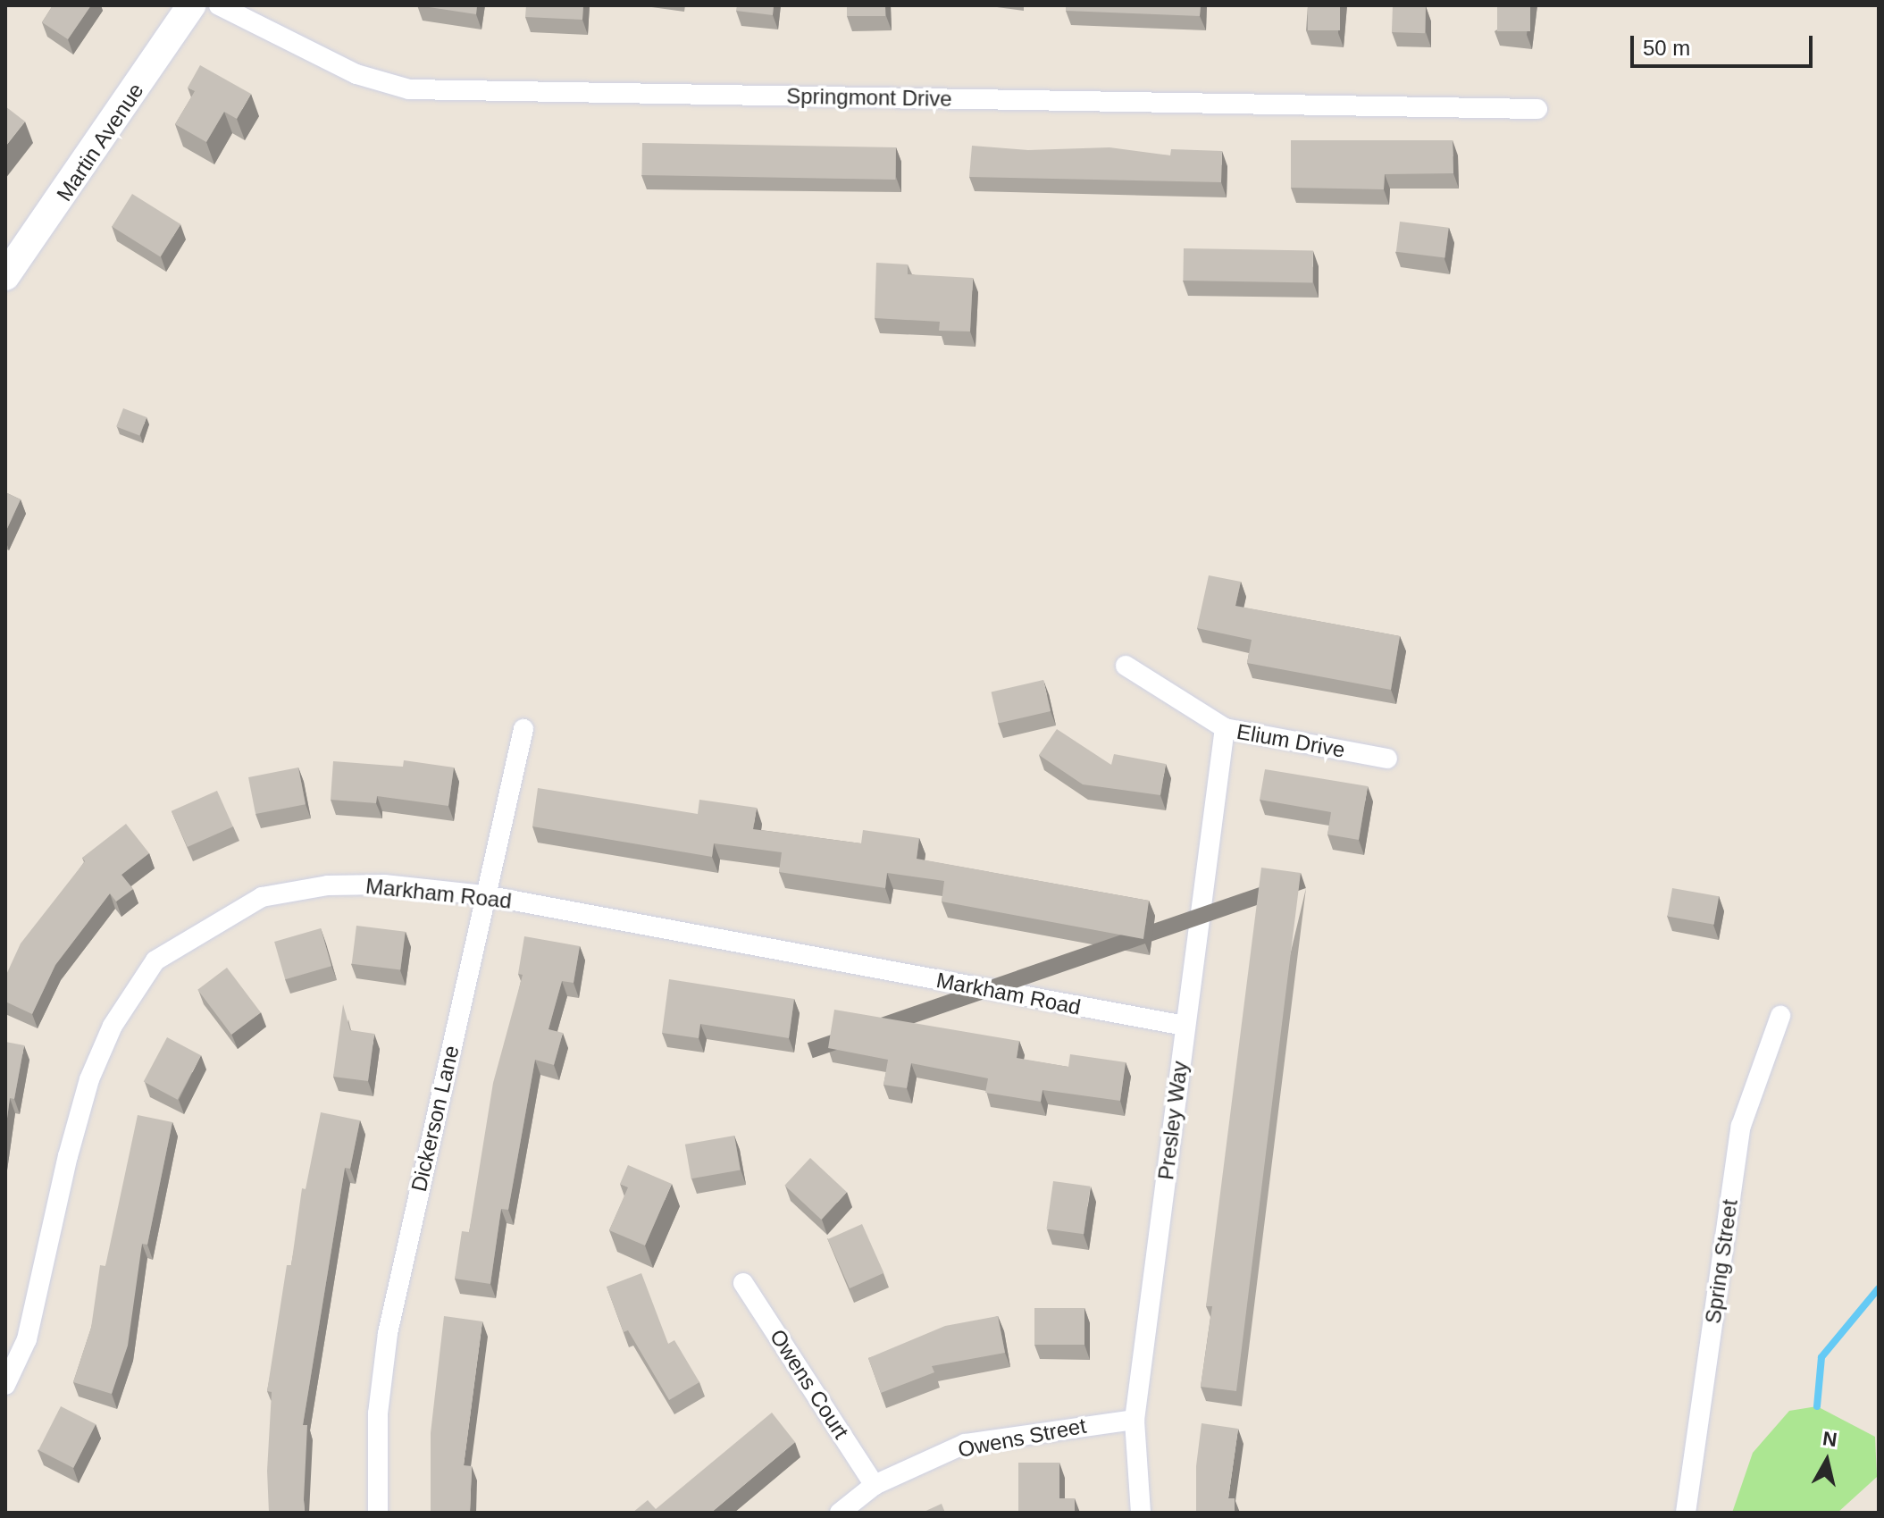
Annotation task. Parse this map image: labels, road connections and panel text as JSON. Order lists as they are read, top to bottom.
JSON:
{
  "streets": {
    "street": [
      "Springmont Drive",
      "Martin Avenue",
      "Elium Drive",
      "Markham Road",
      "Dickerson Lane",
      "Presley Way",
      "Spring Street",
      "Owens Court",
      "Owens Street"
    ]
  },
  "crossings": [
    ["Elium Drive", "Presley Way"],
    ["Markham Road", "Dickerson Lane"],
    ["Markham Road", "Presley Way"],
    ["Presley Way", "Owens Street"],
    ["Owens Court", "Owens Street"]
  ],
  "scale_bar": "50 m",
  "north": "top"
}
